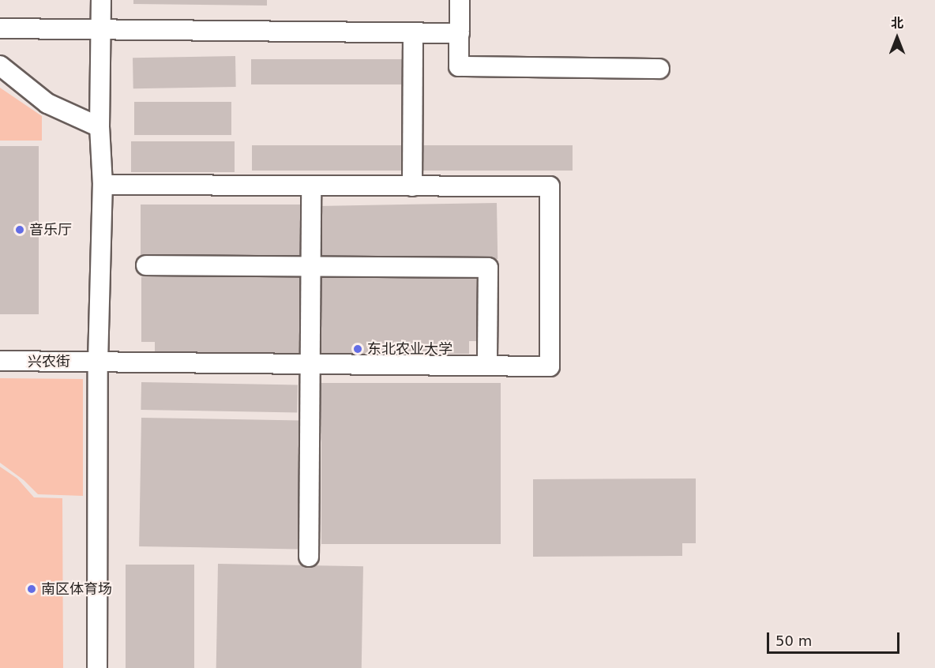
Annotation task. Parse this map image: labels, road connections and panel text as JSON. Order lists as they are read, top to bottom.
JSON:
{
  "streets": {
    "street": ["兴农街"]
  },
  "places": ["音乐厅", "东北农业大学", "南区体育场"],
  "scale_bar": "50 m",
  "north": "top"
}
